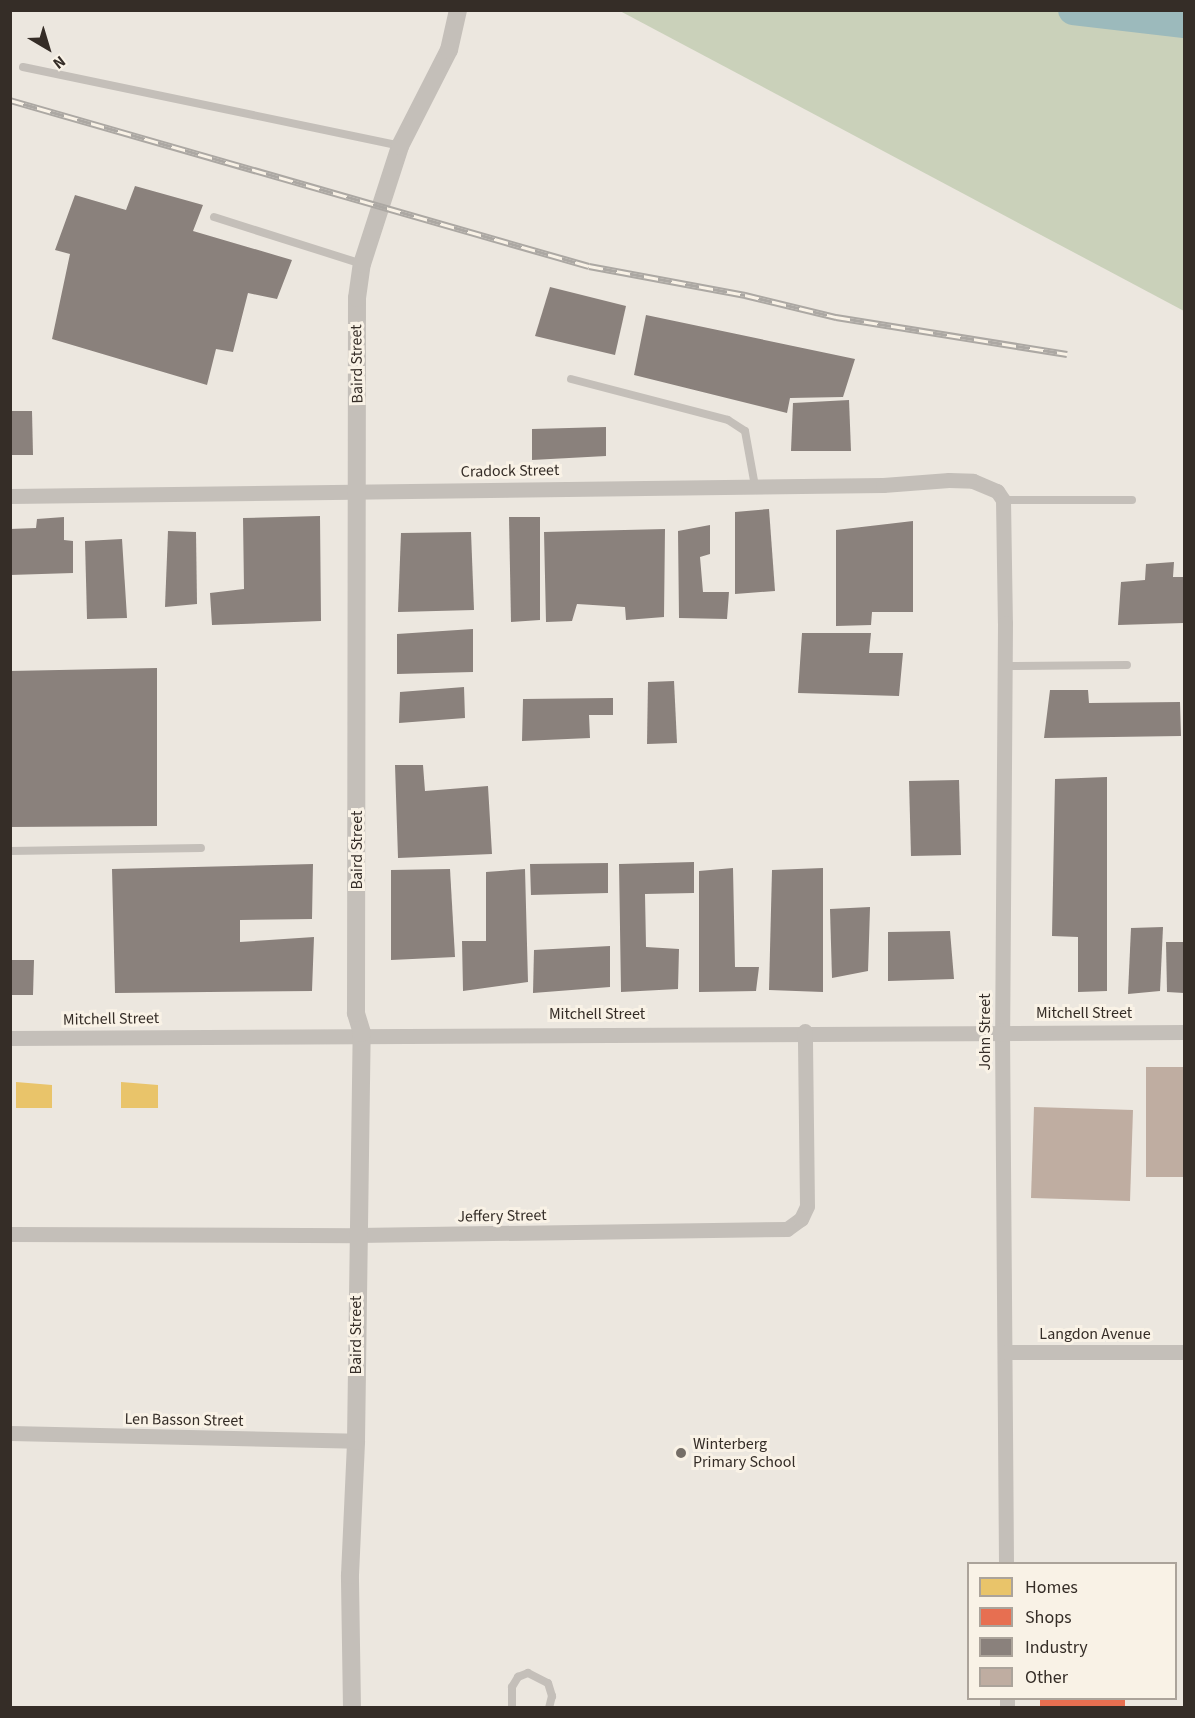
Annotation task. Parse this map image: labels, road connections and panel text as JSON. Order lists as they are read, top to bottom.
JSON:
{
  "streets": {
    "street": [
      "Baird Street",
      "Cradock Street",
      "Mitchell Street",
      "John Street",
      "Jeffery Street",
      "Langdon Avenue",
      "Len Basson Street"
    ]
  },
  "crossings": [
    ["Baird Street", "Cradock Street"],
    ["Baird Street", "Mitchell Street"],
    ["Baird Street", "Jeffery Street"],
    ["Baird Street", "Len Basson Street"],
    ["Cradock Street", "John Street"],
    ["Mitchell Street", "John Street"],
    ["Mitchell Street", "Jeffery Street"],
    ["John Street", "Langdon Avenue"]
  ],
  "places": ["Winterberg Primary School"],
  "legend": [
    "Homes",
    "Shops",
    "Industry",
    "Other"
  ],
  "north": "bottom right"
}
